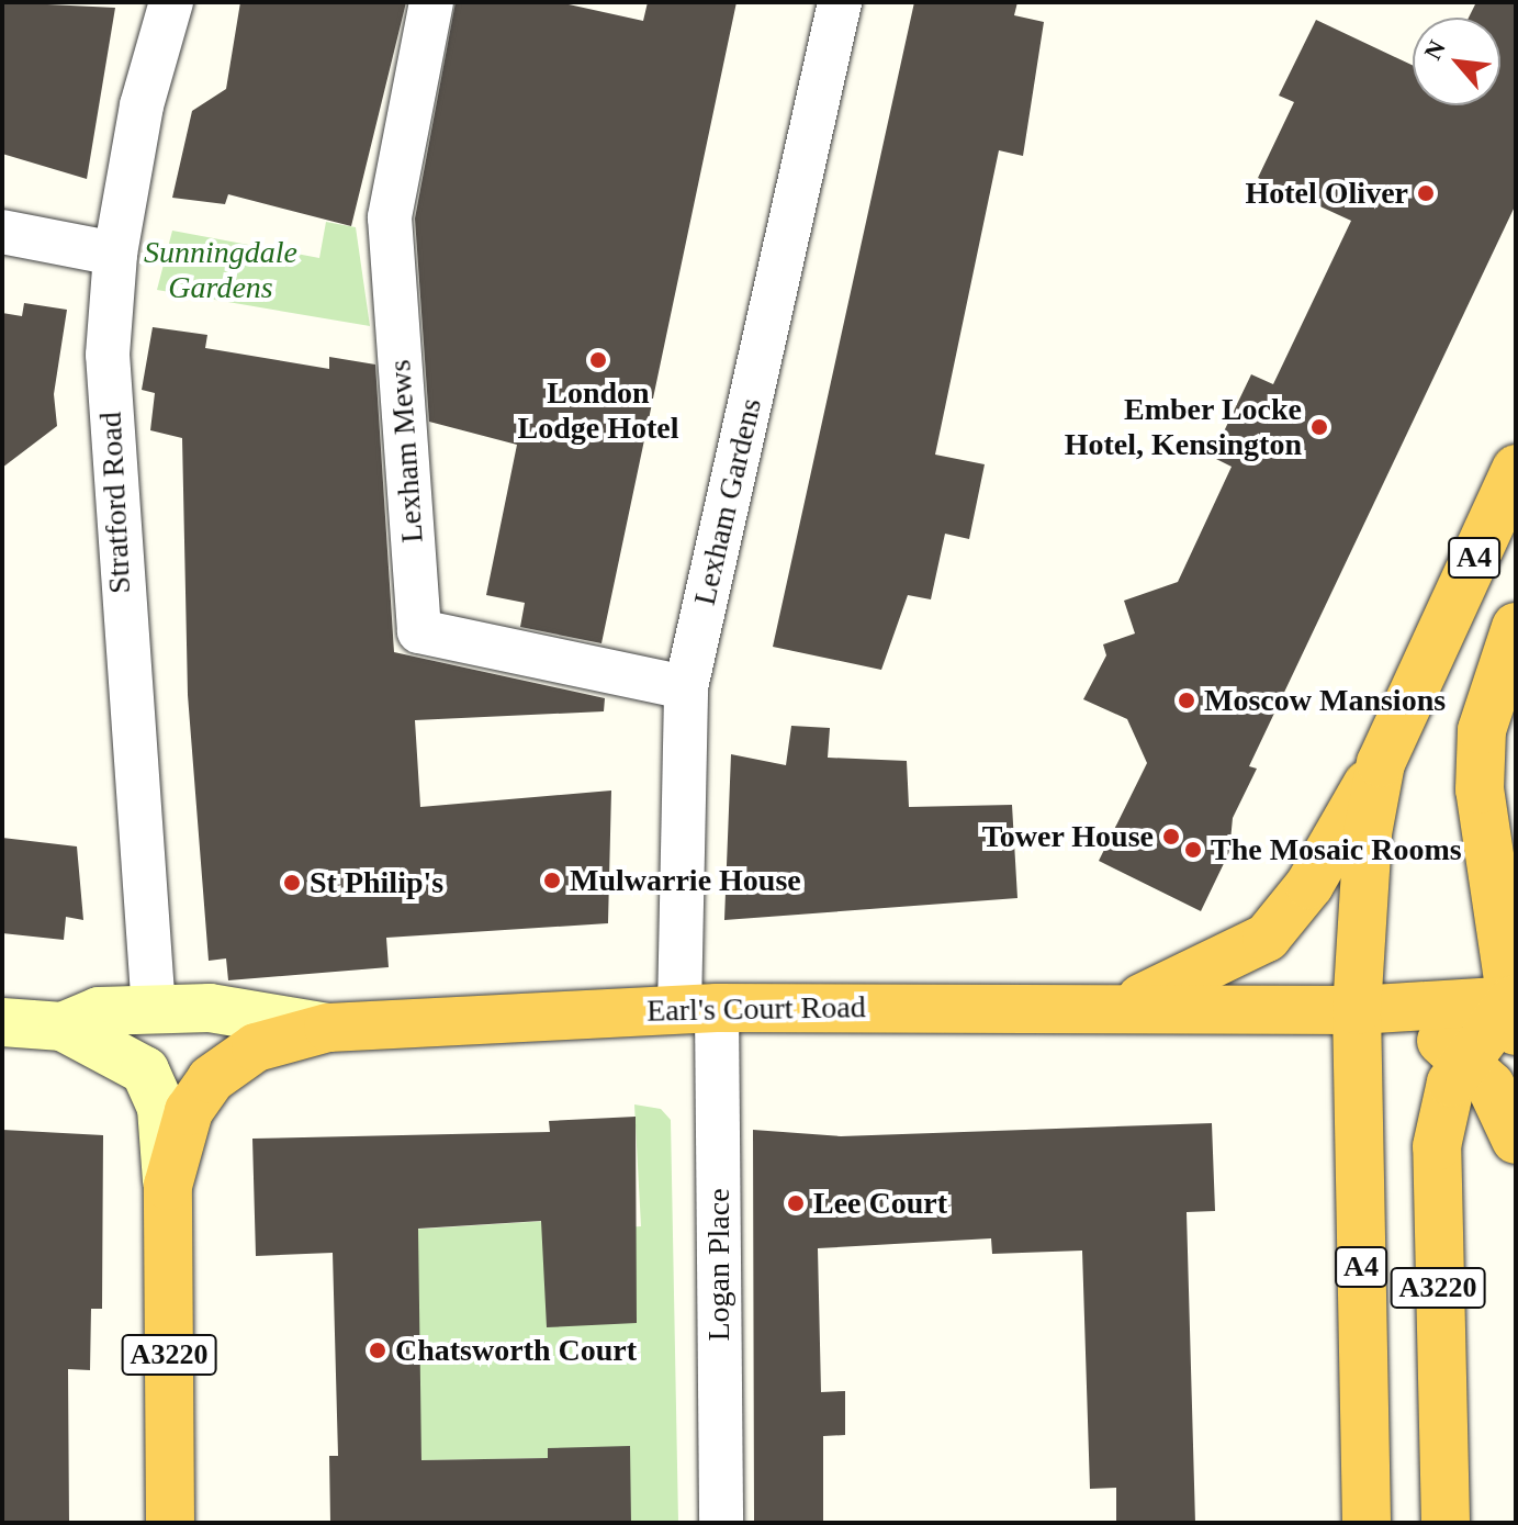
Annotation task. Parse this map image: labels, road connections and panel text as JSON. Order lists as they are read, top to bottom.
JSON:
{
  "streets": {
    "highway": ["A4", "Earl's Court Road", "A3220"],
    "street": [
      "Lexham Mews",
      "Lexham Gardens",
      "Stratford Road",
      "Logan Place"
    ]
  },
  "crossings": [
    ["Lexham Mews", "Lexham Gardens"],
    ["Lexham Gardens", "Earl's Court Road"],
    ["Lexham Gardens", "Logan Place"],
    ["Stratford Road", "Earl's Court Road"],
    ["A4", "Earl's Court Road"],
    ["Earl's Court Road", "Logan Place"],
    ["Earl's Court Road", "A3220"]
  ],
  "parks": ["Sunningdale Gardens"],
  "places": [
    "Hotel Oliver",
    "London Lodge Hotel",
    "Ember Locke Hotel, Kensington",
    "Moscow Mansions",
    "Tower House",
    "The Mosaic Rooms",
    "Mulwarrie House",
    "St Philip's",
    "Lee Court",
    "Chatsworth Court"
  ],
  "north": "top left"
}
